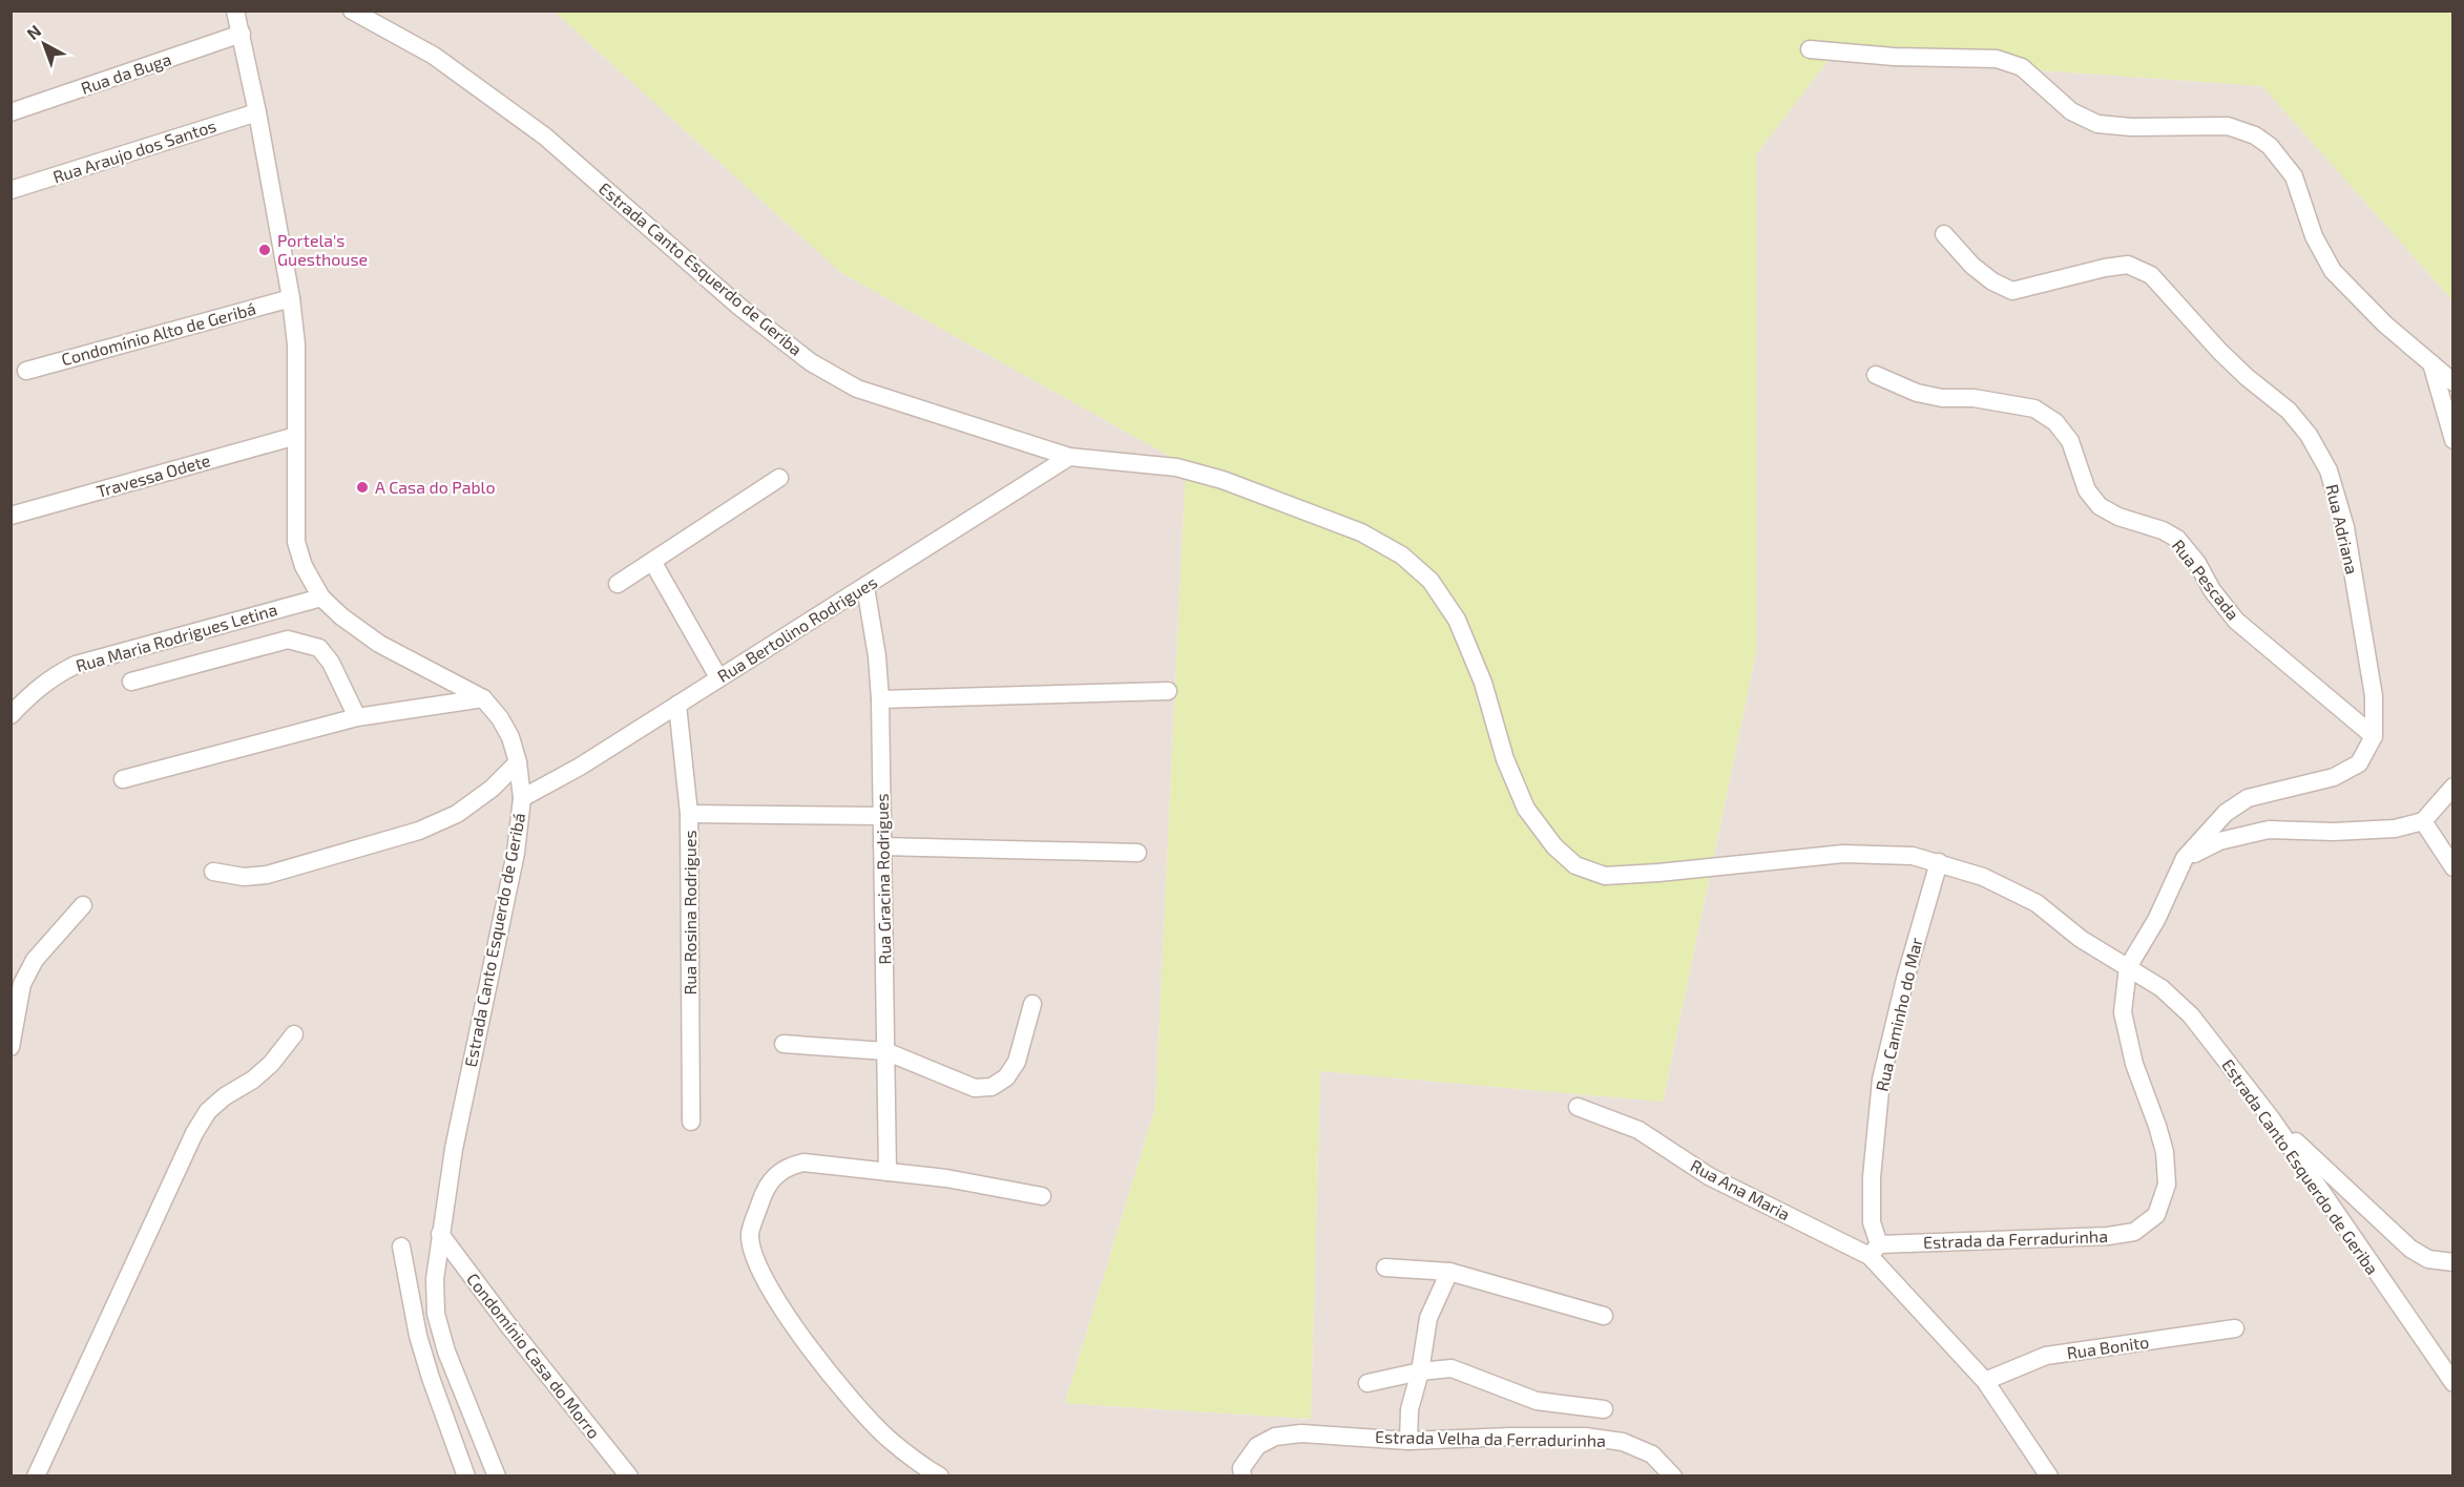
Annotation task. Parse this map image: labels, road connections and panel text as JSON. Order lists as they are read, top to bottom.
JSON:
{
  "streets": {
    "street": [
      "Rua da Buga",
      "Rua Araujo dos Santos",
      "Estrada Canto Esquerdo de Geriba",
      "Condomínio Alto de Geribá",
      "Travessa Odete",
      "Rua Adriana",
      "Rua Pescada",
      "Rua Bertolino Rodrigues",
      "Rua Maria Rodrigues Letina",
      "Rua Gracina Rodrigues",
      "Rua Rosina Rodrigues",
      "Estrada Canto Esquerdo de Geribá",
      "Rua Caminho do Mar",
      "Rua Ana Maria",
      "Estrada da Ferradurinha",
      "Rua Bonito",
      "Condomínio Casa do Morro",
      "Estrada Velha da Ferradurinha"
    ]
  },
  "crossings": [
    ["Rua da Buga", "Estrada Canto Esquerdo de Geribá"],
    ["Rua Araujo dos Santos", "Estrada Canto Esquerdo de Geribá"],
    ["Estrada Canto Esquerdo de Geriba", "Rua Bertolino Rodrigues"],
    ["Estrada Canto Esquerdo de Geriba", "Rua Caminho do Mar"],
    ["Estrada Canto Esquerdo de Geriba", "Estrada da Ferradurinha"],
    ["Condomínio Alto de Geribá", "Estrada Canto Esquerdo de Geribá"],
    ["Travessa Odete", "Estrada Canto Esquerdo de Geribá"],
    ["Rua Adriana", "Rua Pescada"],
    ["Rua Adriana", "Estrada da Ferradurinha"],
    ["Rua Bertolino Rodrigues", "Rua Gracina Rodrigues"],
    ["Rua Bertolino Rodrigues", "Rua Rosina Rodrigues"],
    ["Rua Bertolino Rodrigues", "Estrada Canto Esquerdo de Geribá"],
    ["Rua Maria Rodrigues Letina", "Estrada Canto Esquerdo de Geribá"],
    ["Estrada Canto Esquerdo de Geribá", "Condomínio Casa do Morro"],
    ["Rua Caminho do Mar", "Rua Ana Maria"],
    ["Rua Caminho do Mar", "Estrada da Ferradurinha"],
    ["Rua Ana Maria", "Estrada da Ferradurinha"]
  ],
  "places": ["Portela's Guesthouse", "A Casa do Pablo"],
  "north": "top left"
}
